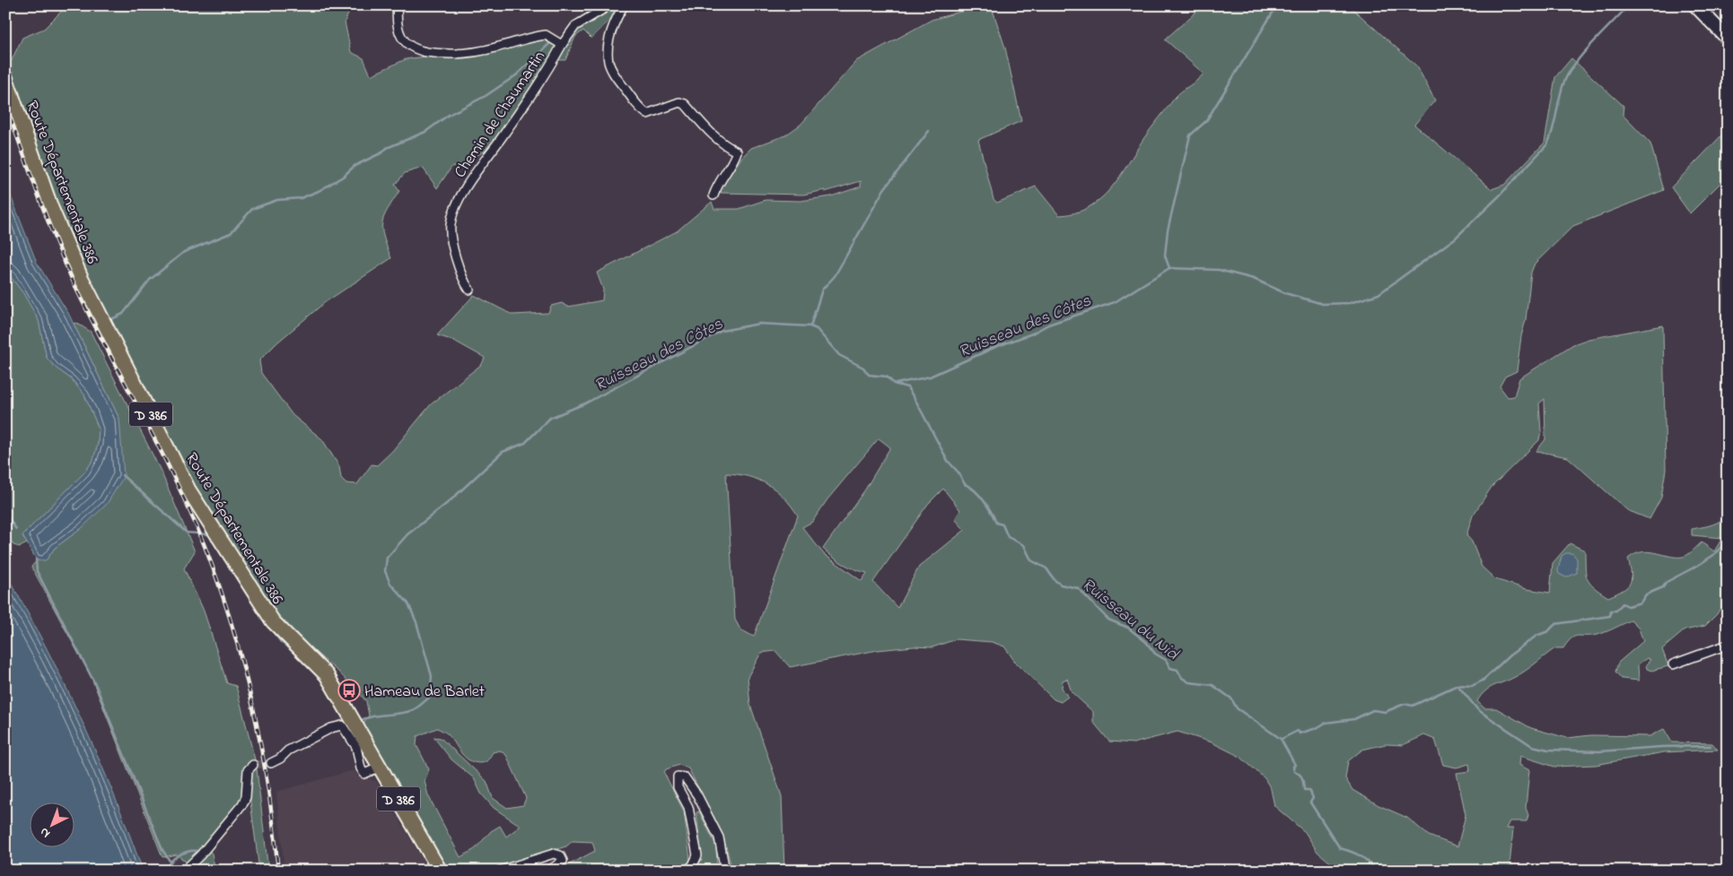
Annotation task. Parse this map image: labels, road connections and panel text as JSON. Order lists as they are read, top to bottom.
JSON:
{
  "streets": {
    "main road": ["Route Départementale 386", "D 386"],
    "street": ["Chemin de Chaumartin"]
  },
  "water": ["Ruisseau des Côtes", "Ruisseau du Nid"],
  "places": {
    "bus stop": ["Hameau de Barlet"]
  },
  "north": "bottom left"
}
